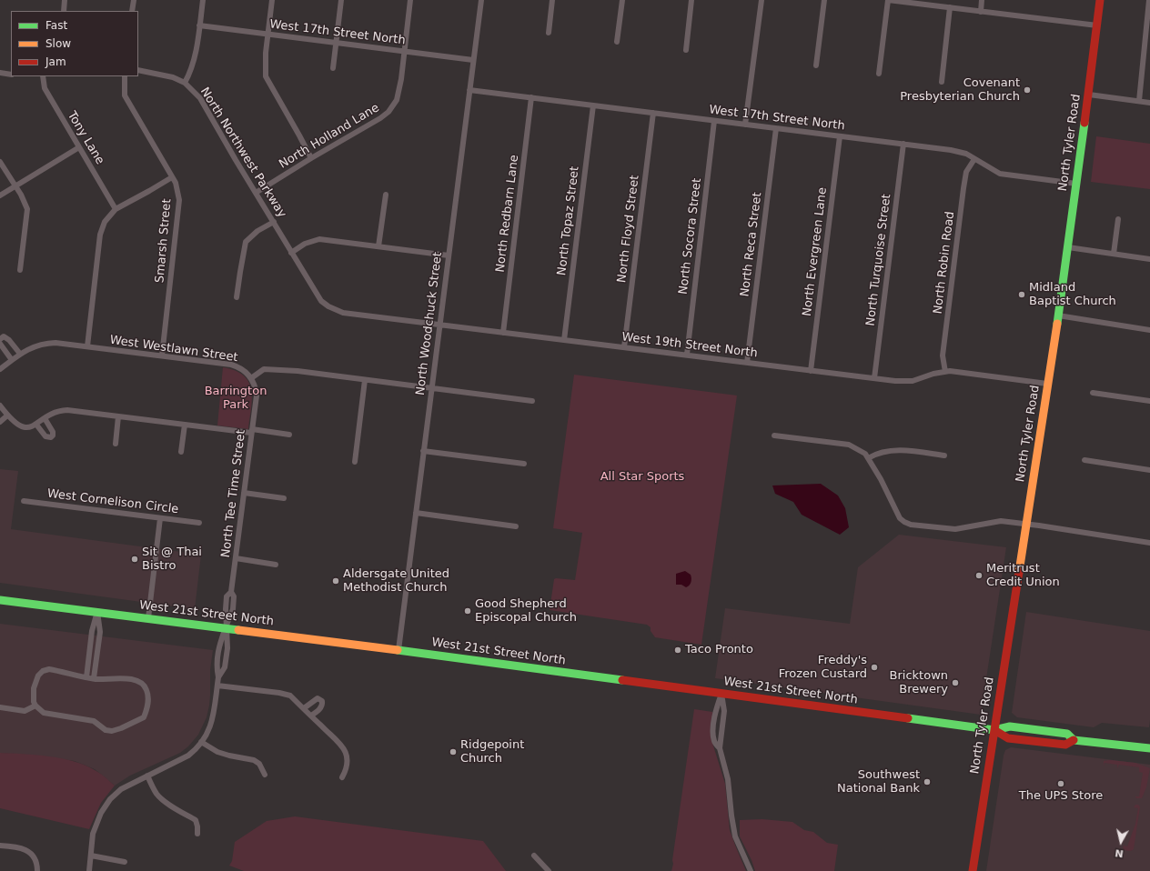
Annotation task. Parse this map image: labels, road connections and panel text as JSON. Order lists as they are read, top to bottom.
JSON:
{
  "streets": {
    "main road": ["North Tyler Road", "West 21st Street North"],
    "street": [
      "West 17th Street North",
      "North Holland Lane",
      "Tony Lane",
      "North Northwest Parkway",
      "North Redbarn Lane",
      "North Topaz Street",
      "North Floyd Street",
      "North Socora Street",
      "Smarsh Street",
      "North Reca Street",
      "North Evergreen Lane",
      "North Turquoise Street",
      "North Robin Road",
      "North Woodchuck Street",
      "West 19th Street North",
      "West Westlawn Street",
      "North Tee Time Street",
      "West Cornelison Circle"
    ]
  },
  "crossings": [
    ["West 17th Street North", "North Holland Lane"],
    ["West 17th Street North", "North Tyler Road"],
    ["West 17th Street North", "North Northwest Parkway"],
    ["West 17th Street North", "North Redbarn Lane"],
    ["West 17th Street North", "North Topaz Street"],
    ["West 17th Street North", "North Floyd Street"],
    ["West 17th Street North", "North Socora Street"],
    ["West 17th Street North", "North Reca Street"],
    ["West 17th Street North", "North Evergreen Lane"],
    ["West 17th Street North", "North Turquoise Street"],
    ["West 17th Street North", "North Robin Road"],
    ["West 17th Street North", "North Woodchuck Street"],
    ["North Holland Lane", "North Northwest Parkway"],
    ["North Tyler Road", "West 19th Street North"],
    ["North Tyler Road", "West 21st Street North"],
    ["North Northwest Parkway", "West 19th Street North"],
    ["North Redbarn Lane", "West 19th Street North"],
    ["North Topaz Street", "West 19th Street North"],
    ["North Floyd Street", "West 19th Street North"],
    ["North Socora Street", "West 19th Street North"],
    ["Smarsh Street", "West Westlawn Street"],
    ["North Reca Street", "West 19th Street North"],
    ["North Evergreen Lane", "West 19th Street North"],
    ["North Turquoise Street", "West 19th Street North"],
    ["North Robin Road", "West 19th Street North"],
    ["North Woodchuck Street", "West 19th Street North"],
    ["North Woodchuck Street", "West 21st Street North"],
    ["West Westlawn Street", "North Tee Time Street"],
    ["North Tee Time Street", "West 21st Street North"]
  ],
  "parks": ["Barrington Park", "All Star Sports"],
  "places": [
    "Covenant Presbyterian Church",
    "Midland Baptist Church",
    "Sit @ Thai Bistro",
    "Meritrust Credit Union",
    "Aldersgate United Methodist Church",
    "Good Shepherd Episcopal Church",
    "Taco Pronto",
    "Freddy's Frozen Custard",
    "Bricktown Brewery",
    "Ridgepoint Church",
    "Southwest National Bank",
    "The UPS Store"
  ],
  "legend": ["Fast", "Slow", "Jam"],
  "north": "bottom"
}
